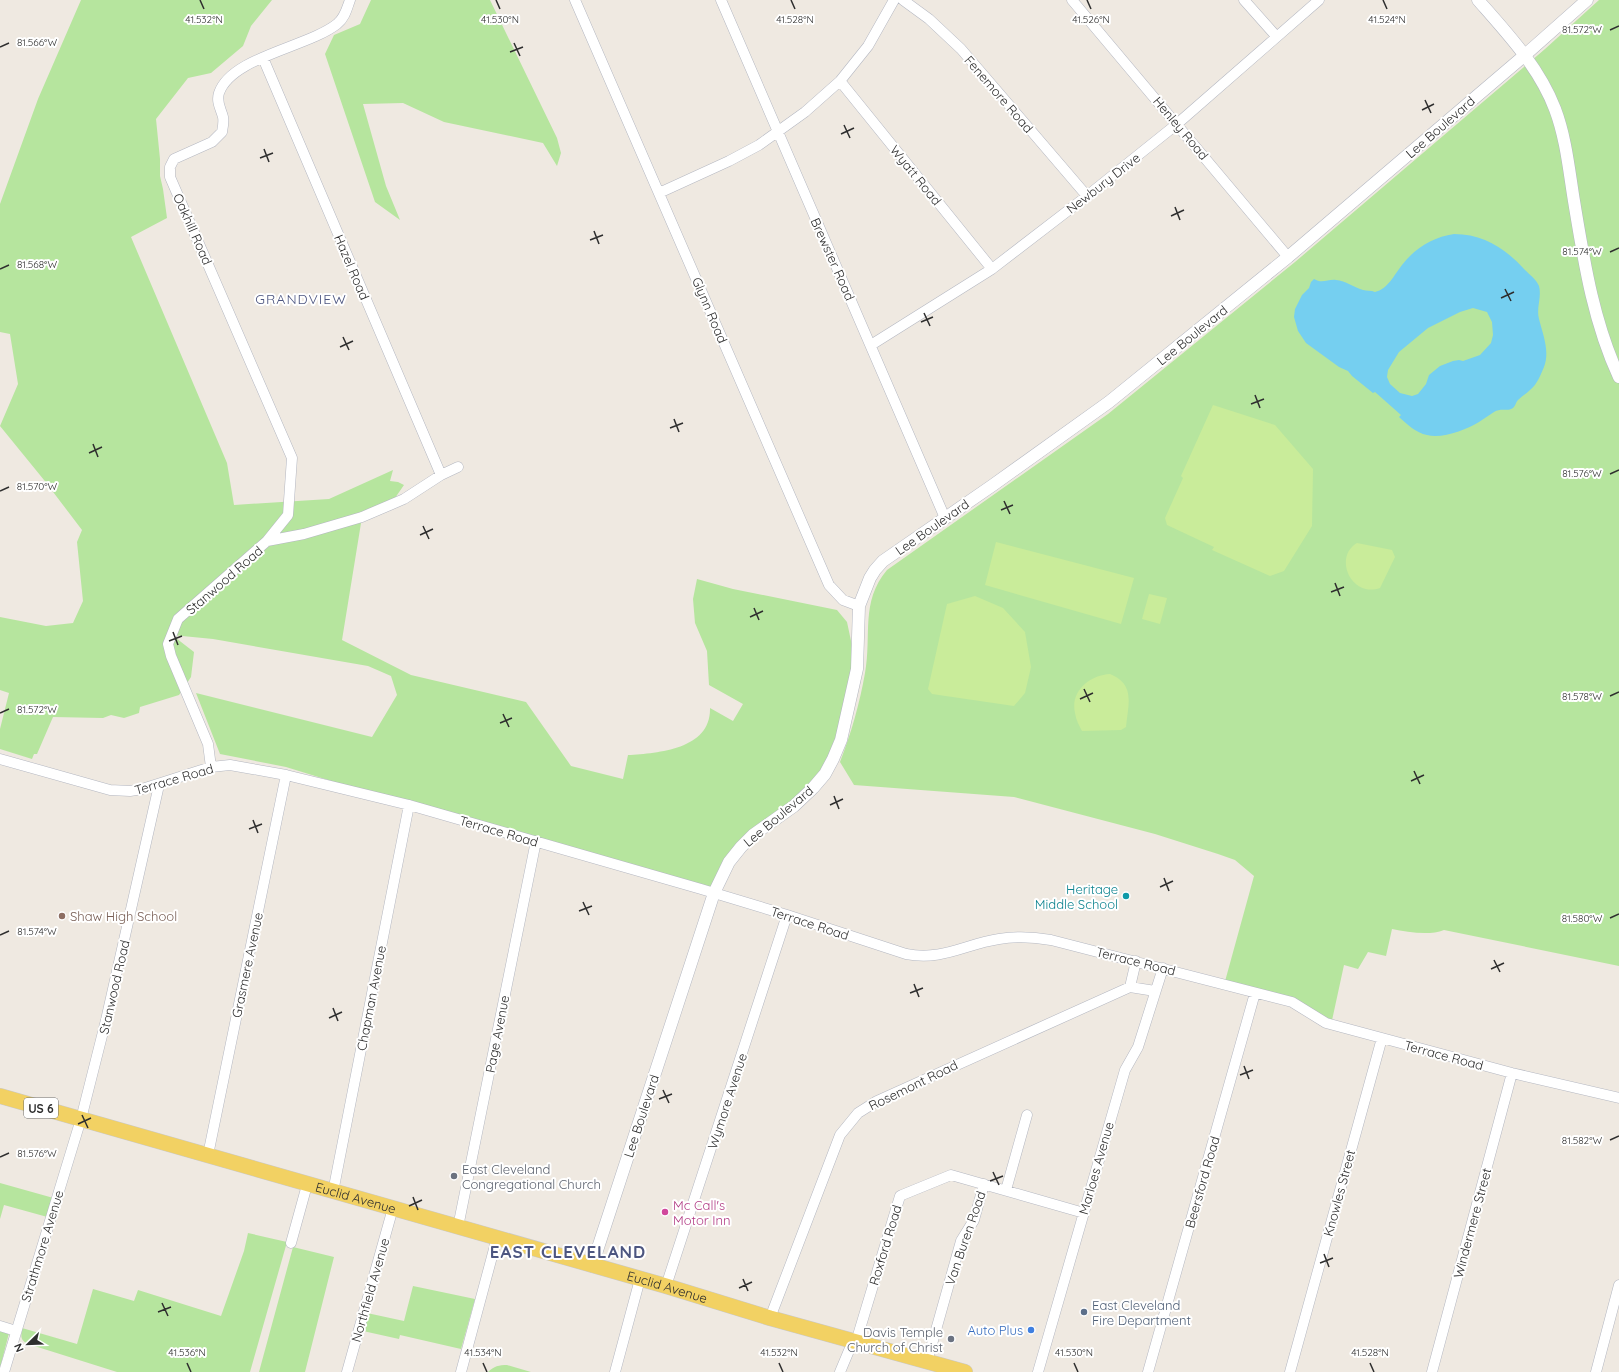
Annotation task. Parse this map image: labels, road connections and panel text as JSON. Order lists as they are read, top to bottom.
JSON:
{
  "streets": {
    "main road": ["US 6", "Euclid Avenue"],
    "street": [
      "Fenemore Road",
      "Lee Boulevard",
      "Henley Road",
      "Wyatt Road",
      "Newbury Drive",
      "Oakhill Road",
      "Brewster Road",
      "Hazel Road",
      "Glynn Road",
      "Stanwood Road",
      "Terrace Road",
      "Grasmere Avenue",
      "Chapman Avenue",
      "Page Avenue",
      "Rosemont Road",
      "Wymore Avenue",
      "Marloes Avenue",
      "Beersford Road",
      "Knowles Street",
      "Windermere Street",
      "Van Buren Road",
      "Roxford Road",
      "Strathmore Avenue",
      "Northfield Avenue"
    ]
  },
  "crossings": [
    ["Fenemore Road", "Newbury Drive"],
    ["Lee Boulevard", "Henley Road"],
    ["Lee Boulevard", "Brewster Road"],
    ["Lee Boulevard", "Glynn Road"],
    ["Lee Boulevard", "Terrace Road"],
    ["Lee Boulevard", "Euclid Avenue"],
    ["Henley Road", "Newbury Drive"],
    ["Wyatt Road", "Newbury Drive"],
    ["Newbury Drive", "Brewster Road"],
    ["Oakhill Road", "Hazel Road"],
    ["Oakhill Road", "Stanwood Road"],
    ["Hazel Road", "Stanwood Road"],
    ["Stanwood Road", "Terrace Road"],
    ["Stanwood Road", "Euclid Avenue"],
    ["Stanwood Road", "Strathmore Avenue"],
    ["Terrace Road", "Grasmere Avenue"],
    ["Terrace Road", "Chapman Avenue"],
    ["Terrace Road", "Page Avenue"],
    ["Terrace Road", "Wymore Avenue"],
    ["Terrace Road", "Marloes Avenue"],
    ["Terrace Road", "Beersford Road"],
    ["Terrace Road", "Knowles Street"],
    ["Terrace Road", "Windermere Street"],
    ["Grasmere Avenue", "Euclid Avenue"],
    ["Chapman Avenue", "Euclid Avenue"],
    ["Page Avenue", "Euclid Avenue"],
    ["Rosemont Road", "Euclid Avenue"],
    ["Wymore Avenue", "Euclid Avenue"],
    ["Marloes Avenue", "Roxford Road"],
    ["Euclid Avenue", "Van Buren Road"],
    ["Euclid Avenue", "Roxford Road"],
    ["Euclid Avenue", "Strathmore Avenue"],
    ["Euclid Avenue", "Northfield Avenue"],
    ["Van Buren Road", "Roxford Road"]
  ],
  "districts": ["GRANDVIEW", "EAST CLEVELAND"],
  "places": [
    "Heritage Middle School",
    "Shaw High School",
    "East Cleveland Congregational Church",
    "Mc Call's Motor Inn",
    "East Cleveland Fire Department",
    "Auto Plus",
    "Davis Temple Church of Christ"
  ],
  "north": "bottom left",
  "coordinates": [
    "41.532°N",
    "41.530°N",
    "41.528°N",
    "41.526°N",
    "41.524°N",
    "81.572°W",
    "81.566°W",
    "81.574°W",
    "81.568°W",
    "81.576°W",
    "81.570°W",
    "81.578°W",
    "81.580°W",
    "81.582°W",
    "41.536°N",
    "41.534°N"
  ]
}
